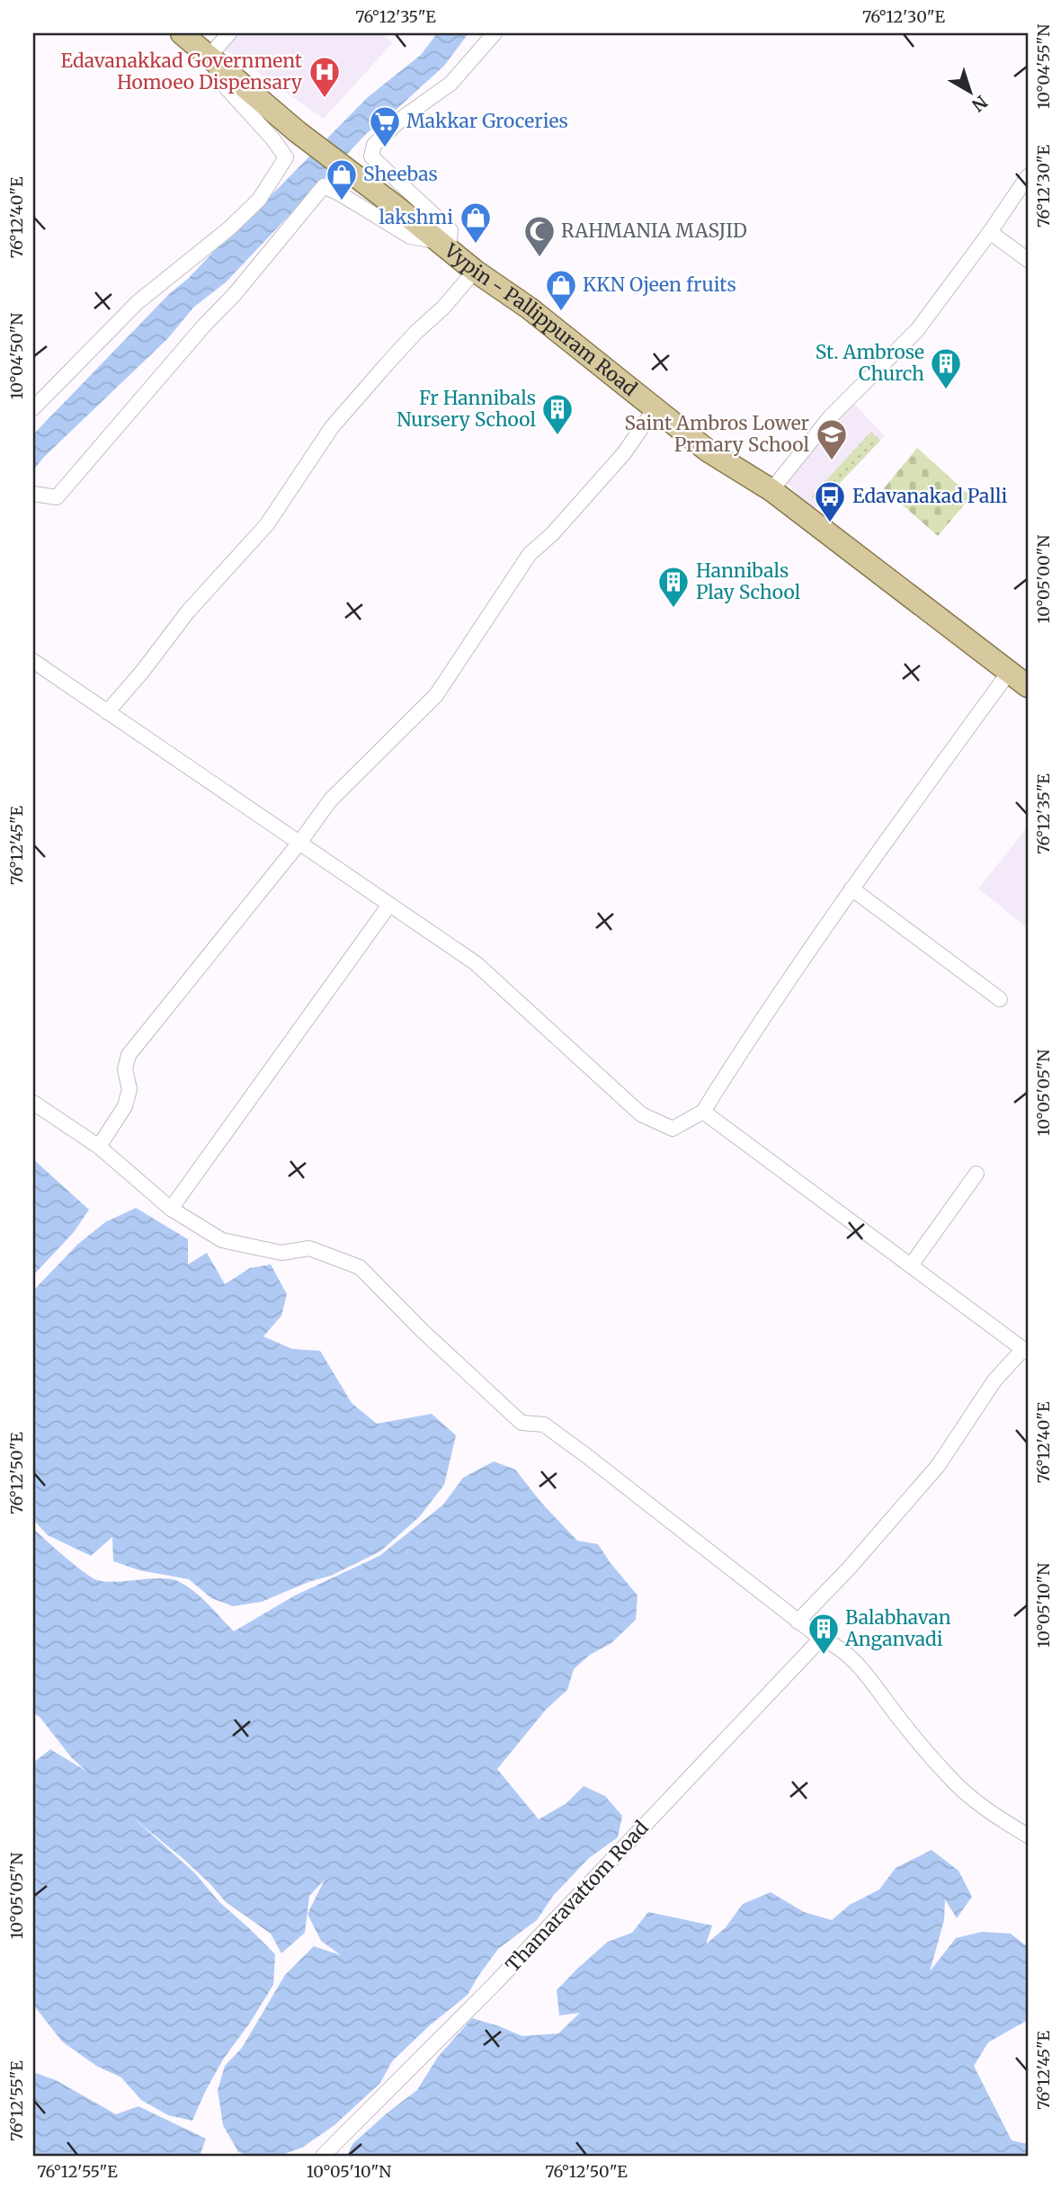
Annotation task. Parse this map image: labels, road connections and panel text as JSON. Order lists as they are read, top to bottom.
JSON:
{
  "streets": {
    "main road": ["Vypin - Pallippuram Road"],
    "street": ["Thamaravattom Road"]
  },
  "places": {
    "hospital": ["Edavanakkad Government Homoeo Dispensary"],
    "supermarket": ["Makkar Groceries"],
    "shop": ["Sheebas", "lakshmi", "KKN Ojeen fruits"],
    "mosque": ["RAHMANIA MASJID"],
    "building": [
      "St. Ambrose Church",
      "Fr Hannibals Nursery School",
      "Hannibals Play School",
      "Balabhavan Anganvadi"
    ],
    "school or university": ["Saint Ambros Lower Prmary School"],
    "bus stop": ["Edavanakad Palli"]
  },
  "north": "bottom right",
  "coordinates": [
    "76°12'35\"E",
    "76°12'30\"E",
    "10°04'55\"N",
    "76°12'40\"E",
    "10°04'50\"N",
    "10°05'00\"N",
    "76°12'45\"E",
    "10°05'05\"N",
    "76°12'50\"E",
    "10°05'10\"N",
    "76°12'55\"E"
  ]
}
